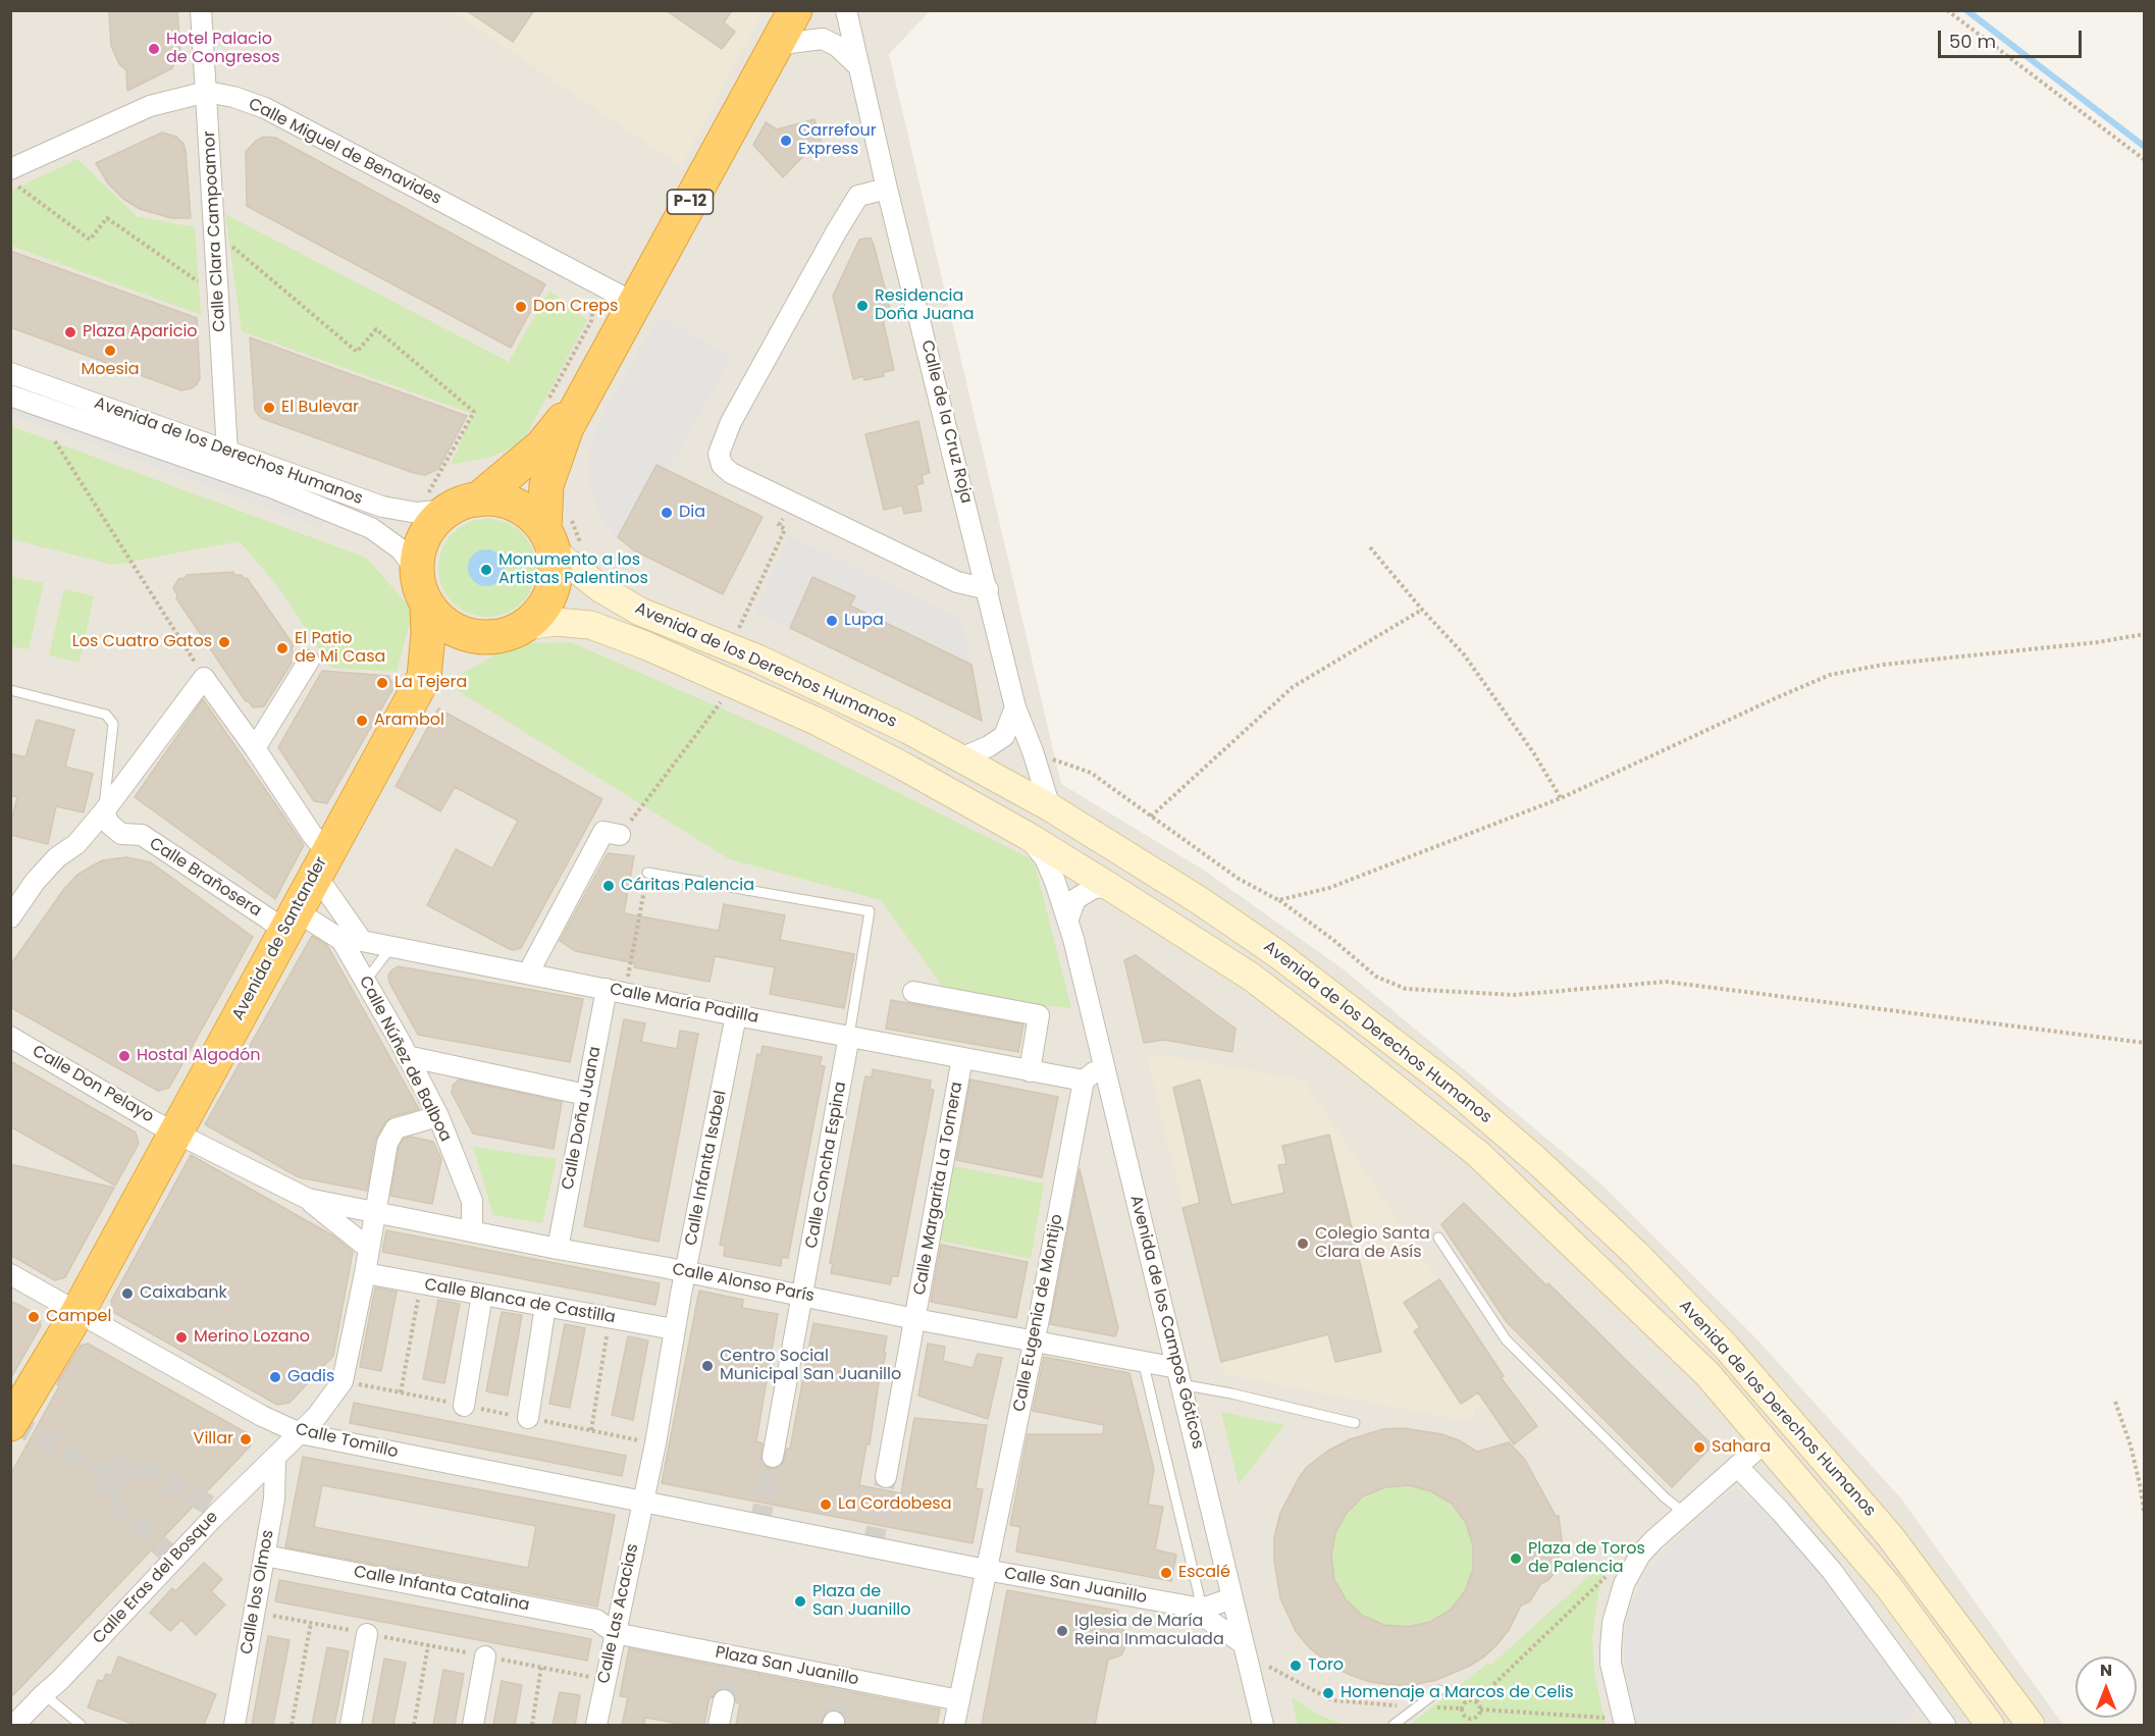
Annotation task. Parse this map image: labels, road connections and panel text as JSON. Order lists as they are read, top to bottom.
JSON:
{
  "streets": {
    "highway": ["P-12", "Avenida de Santander"],
    "main road": ["Avenida de los Derechos Humanos"],
    "street": [
      "Calle Miguel de Benavides",
      "Calle Clara Campoamor",
      "Calle de la Cruz Roja",
      "Calle Brañosera",
      "Calle María Padilla",
      "Calle Núñez de Balboa",
      "Calle Don Pelayo",
      "Calle Doña Juana",
      "Calle Concha Espina",
      "Calle Infanta Isabel",
      "Calle Margarita La Tornera",
      "Calle Alonso París",
      "Calle Blanca de Castilla",
      "Calle Eugenia de Montijo",
      "Avenida de los Campos Góticos",
      "Calle Tomillo",
      "Calle Eras del Bosque",
      "Calle San Juanillo",
      "Calle Infanta Catalina",
      "Calle los Olmos",
      "Calle Las Acacias",
      "Plaza San Juanillo"
    ]
  },
  "crossings": [
    ["Calle Miguel de Benavides", "P-12"],
    ["Calle Miguel de Benavides", "Calle Clara Campoamor"],
    ["Calle Clara Campoamor", "Avenida de los Derechos Humanos"],
    ["Calle de la Cruz Roja", "Avenida de los Derechos Humanos"],
    ["Avenida de los Derechos Humanos", "Avenida de los Campos Góticos"],
    ["Calle Brañosera", "Avenida de Santander"],
    ["Calle Brañosera", "Calle Núñez de Balboa"],
    ["Avenida de Santander", "Calle María Padilla"],
    ["Avenida de Santander", "Calle Núñez de Balboa"],
    ["Avenida de Santander", "Calle Don Pelayo"],
    ["Avenida de Santander", "Calle Alonso París"],
    ["Avenida de Santander", "Calle Tomillo"],
    ["Calle María Padilla", "Calle Doña Juana"],
    ["Calle María Padilla", "Calle Concha Espina"],
    ["Calle María Padilla", "Calle Infanta Isabel"],
    ["Calle María Padilla", "Calle Margarita La Tornera"],
    ["Calle María Padilla", "Calle Eugenia de Montijo"],
    ["Calle Núñez de Balboa", "Calle Alonso París"],
    ["Calle Don Pelayo", "Calle Alonso París"],
    ["Calle Doña Juana", "Calle Alonso París"],
    ["Calle Concha Espina", "Calle Alonso París"],
    ["Calle Infanta Isabel", "Calle Alonso París"],
    ["Calle Infanta Isabel", "Calle Blanca de Castilla"],
    ["Calle Infanta Isabel", "Calle Tomillo"],
    ["Calle Infanta Isabel", "Calle Las Acacias"],
    ["Calle Margarita La Tornera", "Calle Alonso París"],
    ["Calle Alonso París", "Calle Eugenia de Montijo"],
    ["Calle Alonso París", "Avenida de los Campos Góticos"],
    ["Calle Eugenia de Montijo", "Calle San Juanillo"],
    ["Calle Eugenia de Montijo", "Plaza San Juanillo"],
    ["Avenida de los Campos Góticos", "Calle San Juanillo"],
    ["Calle Tomillo", "Calle Eras del Bosque"],
    ["Calle Tomillo", "Calle Las Acacias"],
    ["Calle Eras del Bosque", "Calle los Olmos"],
    ["Calle Infanta Catalina", "Calle los Olmos"],
    ["Calle Infanta Catalina", "Calle Las Acacias"],
    ["Calle Infanta Catalina", "Plaza San Juanillo"],
    ["Calle Las Acacias", "Plaza San Juanillo"]
  ],
  "places": [
    "Hotel Palacio de Congresos",
    "Carrefour Express",
    "Residencia Doña Juana",
    "Don Creps",
    "Plaza Aparicio",
    "Moesia",
    "El Bulevar",
    "Dia",
    "Monumento a los Artistas Palentinos",
    "Lupa",
    "Los Cuatro Gatos",
    "El Patio de Mi Casa",
    "La Tejera",
    "Arambol",
    "Cáritas Palencia",
    "Hostal Algodón",
    "Colegio Santa Clara de Asís",
    "Caixabank",
    "Campel",
    "Merino Lozano",
    "Centro Social Municipal San Juanillo",
    "Gadis",
    "Villar",
    "Sahara",
    "La Cordobesa",
    "Plaza de Toros de Palencia",
    "Escalé",
    "Plaza de San Juanillo",
    "Iglesia de María Reina Inmaculada",
    "Toro",
    "Homenaje a Marcos de Celis"
  ],
  "scale_bar": "50 m",
  "north": "top"
}
